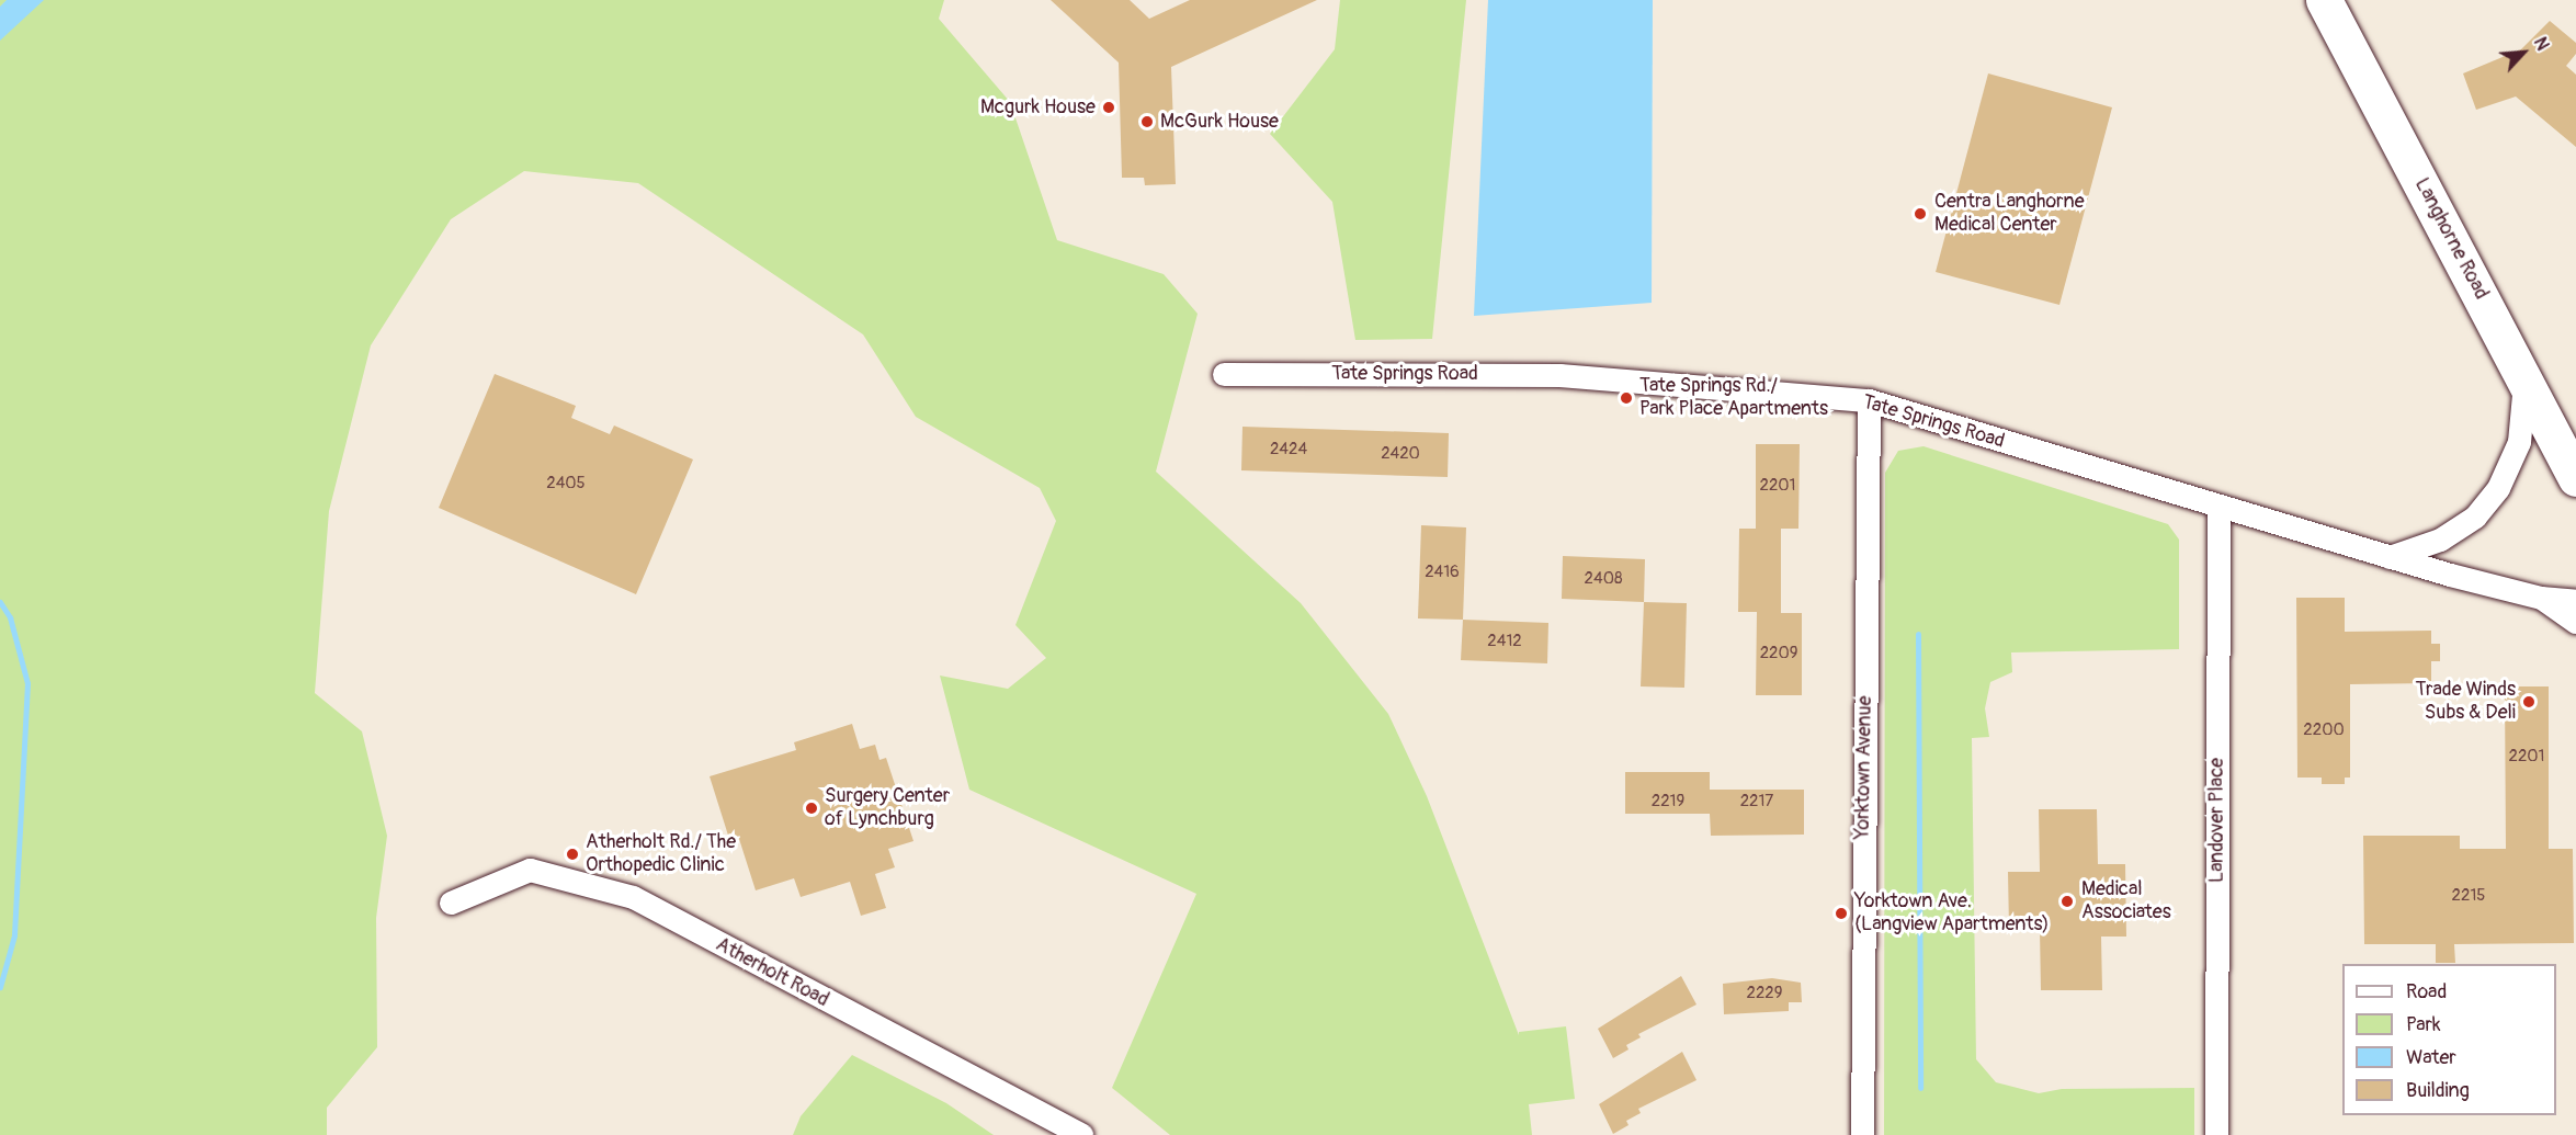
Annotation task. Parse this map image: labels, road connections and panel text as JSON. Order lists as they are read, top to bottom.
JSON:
{
  "streets": {
    "main road": ["Langhorne Road"],
    "street": [
      "Tate Springs Road",
      "Yorktown Avenue",
      "Landover Place",
      "Atherholt Road"
    ]
  },
  "crossings": [
    ["Tate Springs Road", "Yorktown Avenue"],
    ["Tate Springs Road", "Landover Place"]
  ],
  "places": [
    "Mcgurk House",
    "McGurk House",
    "Centra Langhorne Medical Center",
    "Tate Springs Rd./ Park Place Apartments",
    "Trade Winds Subs & Deli",
    "Surgery Center of Lynchburg",
    "Atherholt Rd./ The Orthopedic Clinic",
    "Medical Associates",
    "Yorktown Ave. (Langview Apartments)"
  ],
  "house_numbers": [
    "2424",
    "2420",
    "2405",
    "2201",
    "2416",
    "2408",
    "2412",
    "2209",
    "2200",
    "2201",
    "2219",
    "2217",
    "2215",
    "2229"
  ],
  "legend": [
    "Road",
    "Park",
    "Water",
    "Building"
  ],
  "north": "top right"
}
